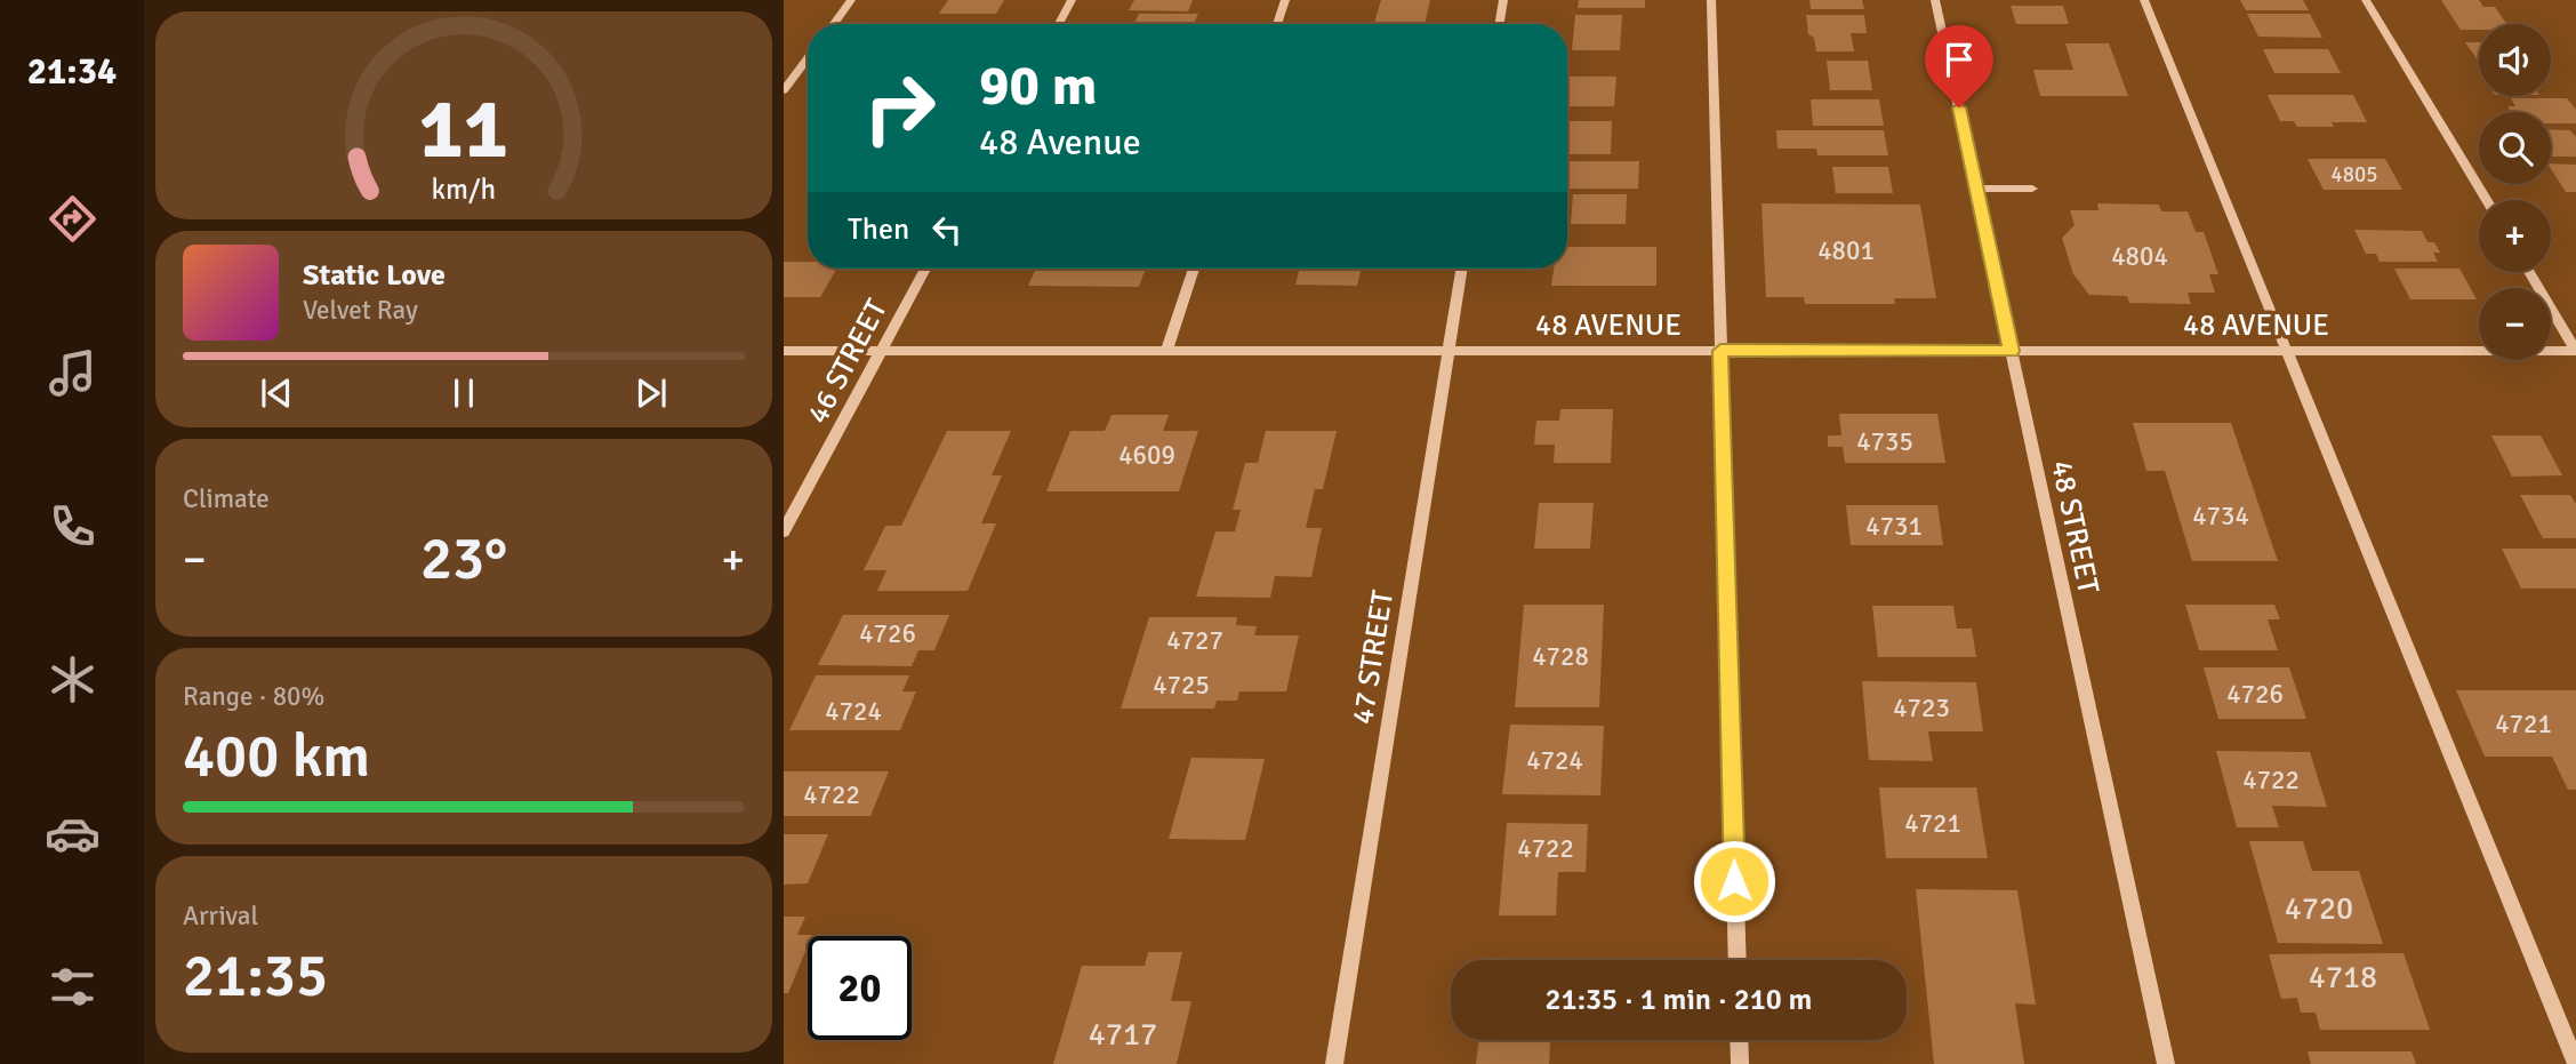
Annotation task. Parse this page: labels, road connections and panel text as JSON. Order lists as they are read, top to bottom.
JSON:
{
  "streets": {
    "street": [
      "48 AVENUE",
      "46 STREET",
      "48 STREET",
      "47 STREET"
    ]
  },
  "crossings": [
    ["48 AVENUE", "46 STREET"],
    ["48 AVENUE", "48 STREET"],
    ["48 AVENUE", "47 STREET"]
  ],
  "house_numbers": [
    "4805",
    "4801",
    "4804",
    "4735",
    "4609",
    "4734",
    "4731",
    "4726",
    "4727",
    "4728",
    "4725",
    "4726",
    "4723",
    "4724",
    "4721",
    "4724",
    "4722",
    "4722",
    "4721",
    "4722",
    "4720",
    "4718",
    "4717"
  ],
  "page": {
    "tabs": "21:34",
    "map_buttons": ["+", "−"],
    "turn": ["90 m", "48 Avenue"],
    "then": "Then",
    "song": ["Static Love", "Velvet Ray"],
    "tile": [
      "Climate",
      ["Range · 80%", "400 km"],
      ["Arrival", "21:35"]
    ],
    "heat": ["−", "23°", "+"],
    "limit": "20",
    "trip": "21:35 · 1 min · 210 m",
    "gauge": ["11", "km/h"]
  }
}
